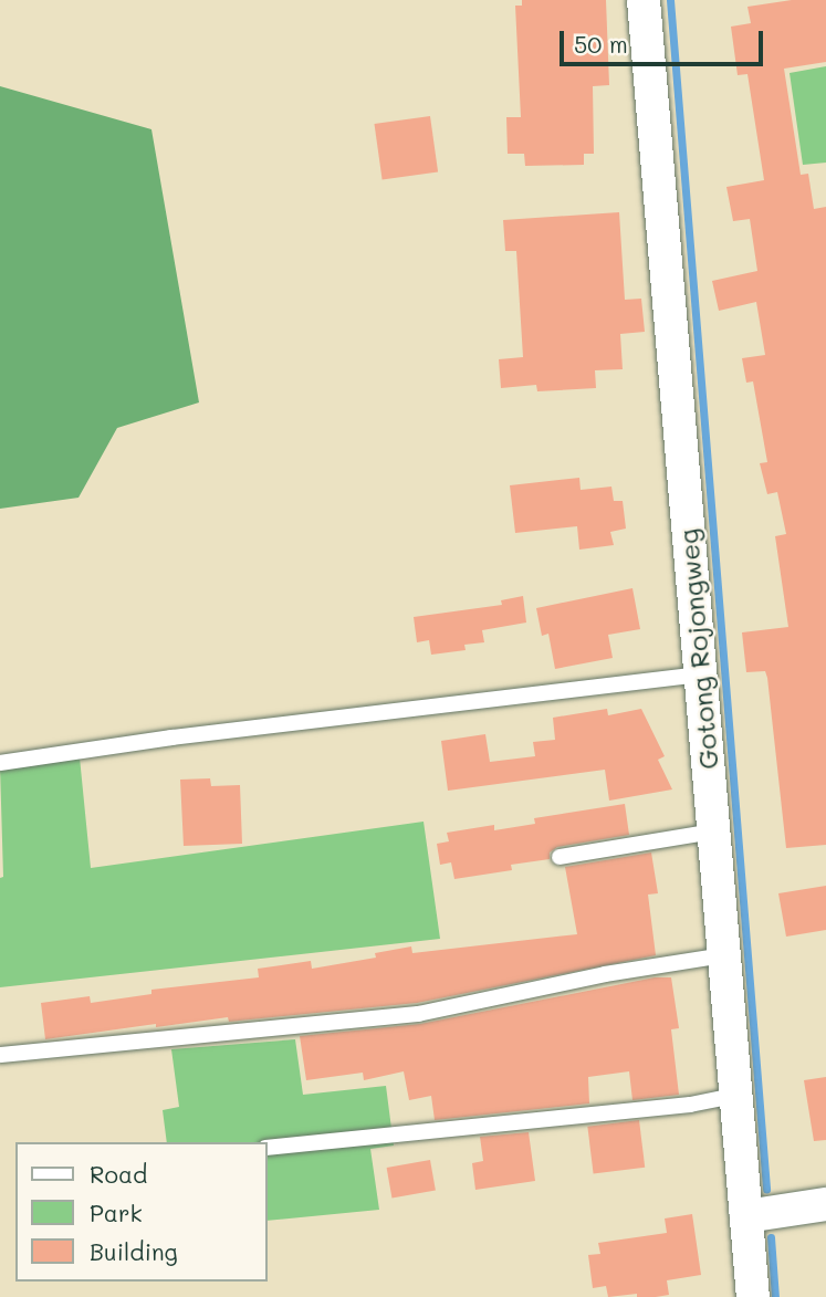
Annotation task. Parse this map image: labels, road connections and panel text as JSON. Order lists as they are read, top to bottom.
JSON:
{
  "streets": {
    "street": ["Gotong Rojongweg"]
  },
  "legend": ["Road", "Park", "Building"],
  "scale_bar": "50 m"
}
